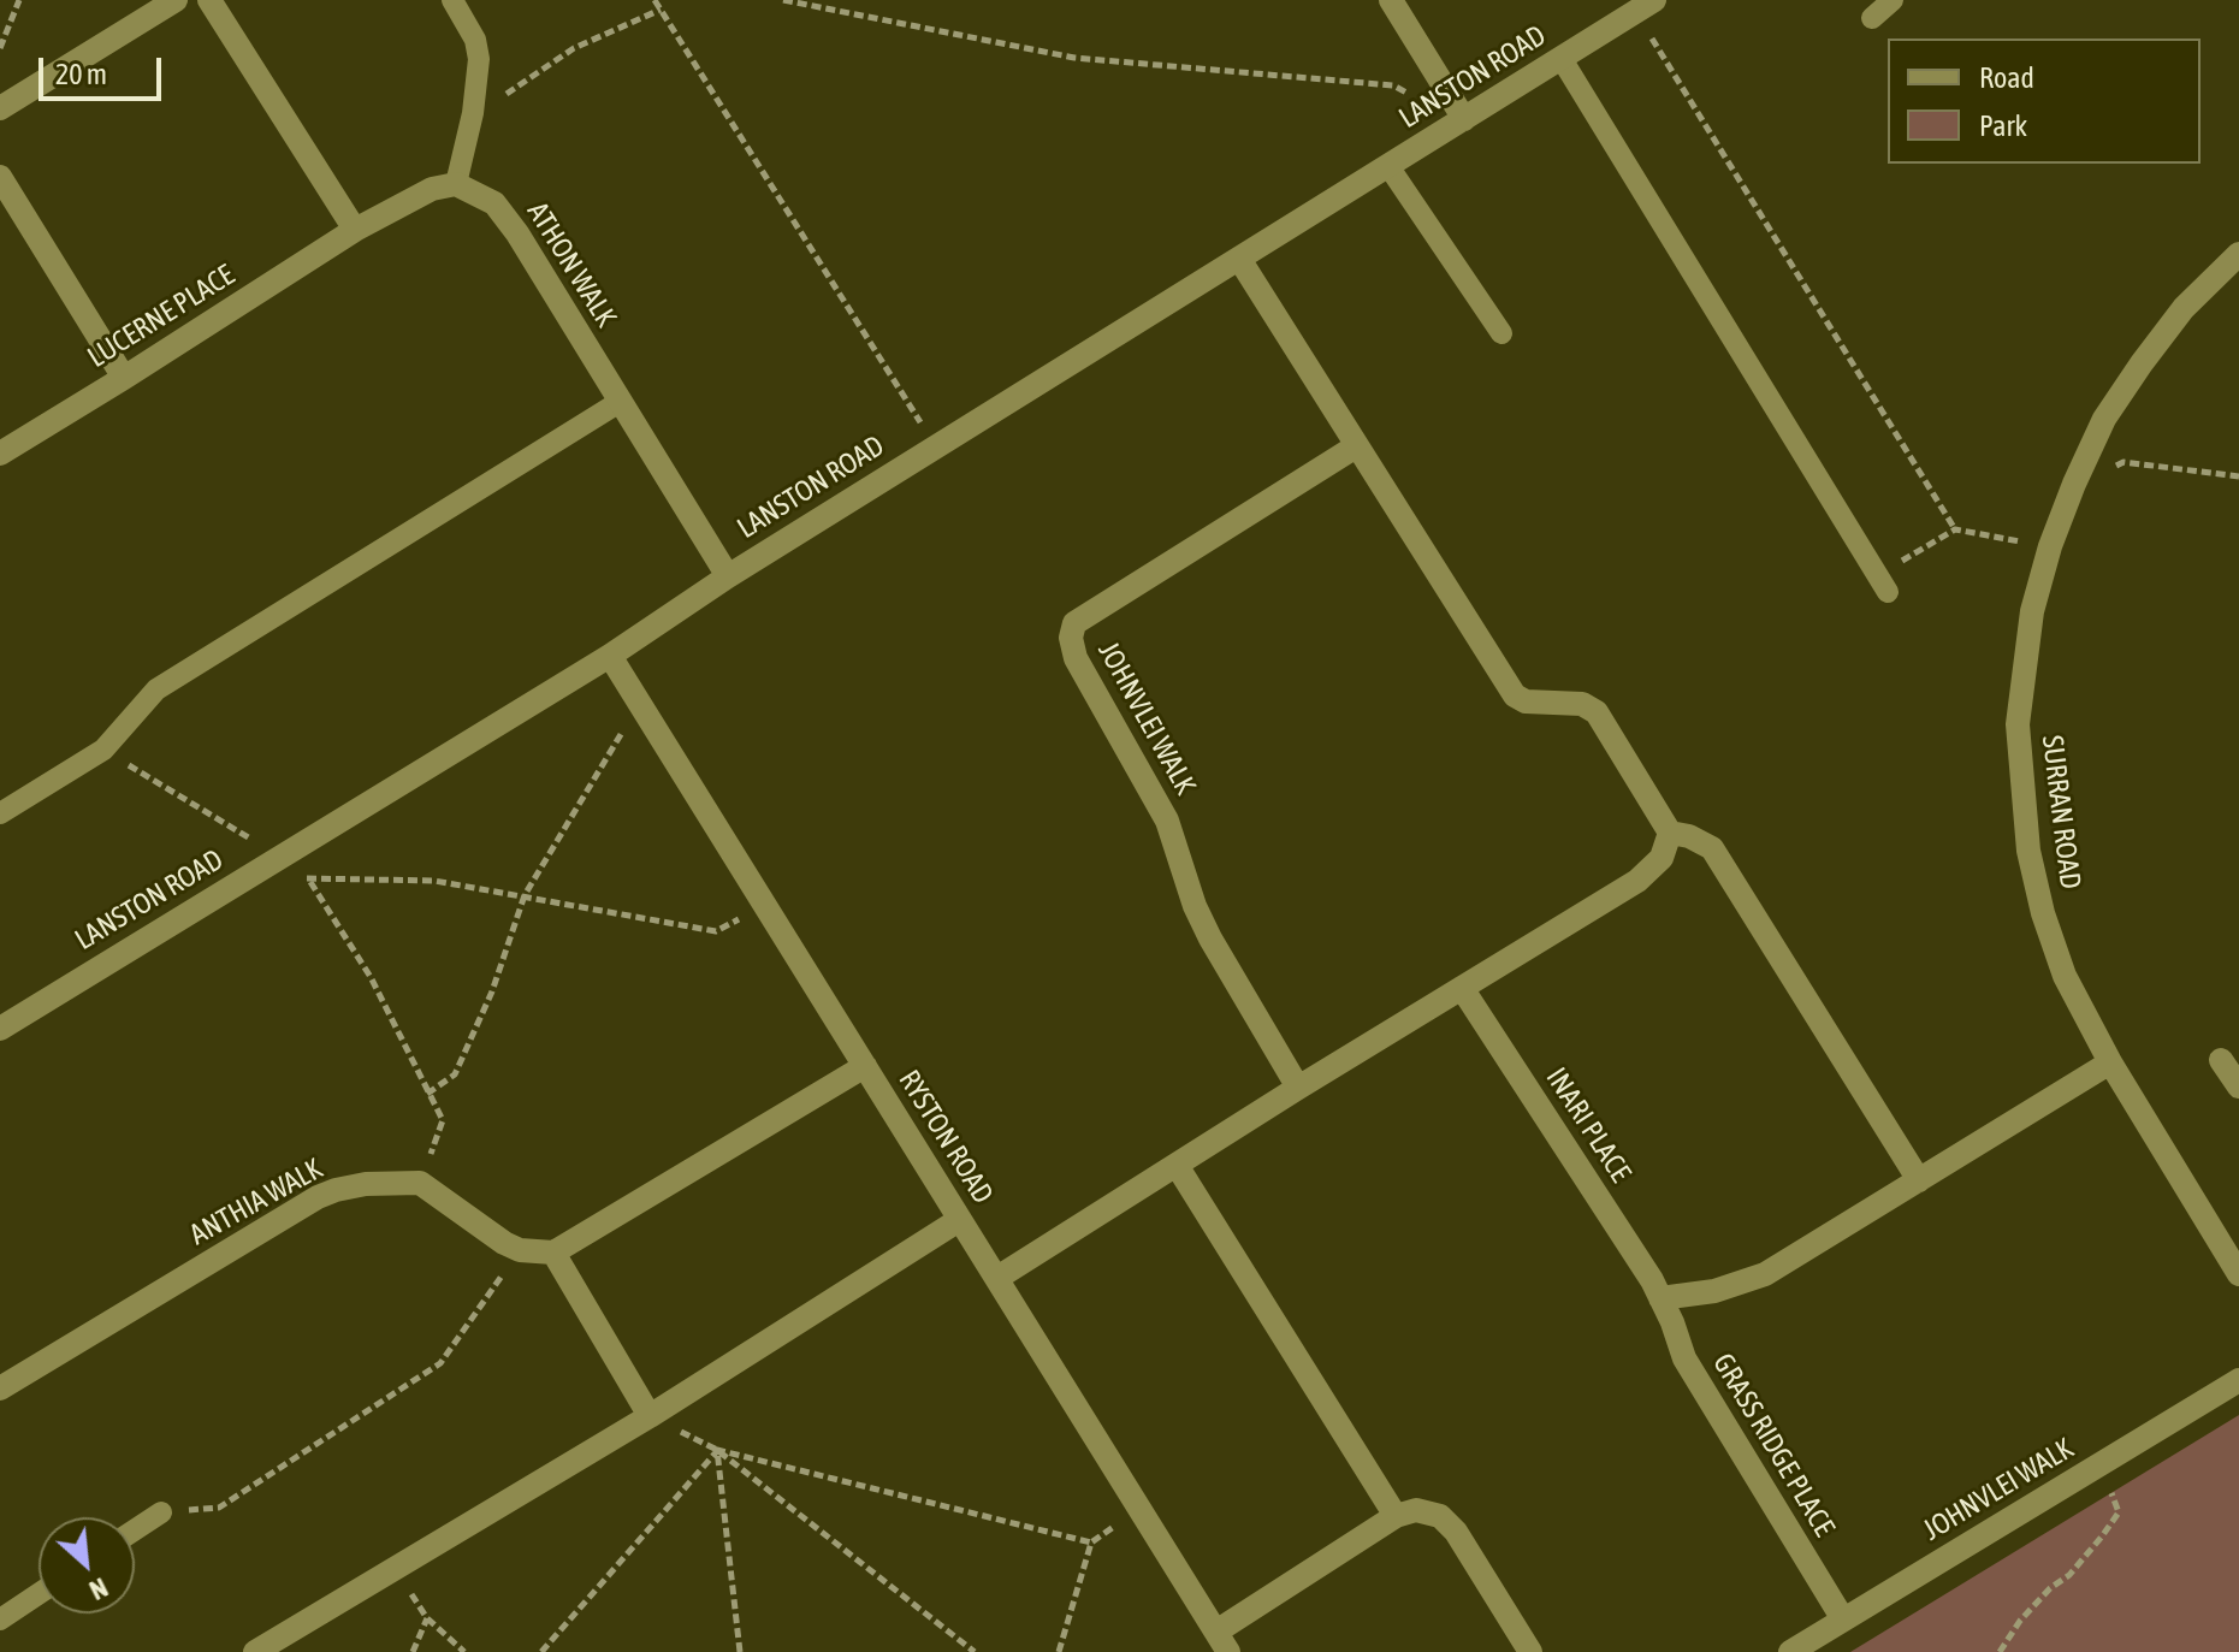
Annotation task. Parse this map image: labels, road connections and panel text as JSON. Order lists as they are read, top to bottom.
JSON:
{
  "streets": {
    "street": [
      "LANSTON ROAD",
      "ATHON WALK",
      "LUCERNE PLACE",
      "JOHNVLEI WALK",
      "SURRAN ROAD",
      "INARI PLACE",
      "RYSTON ROAD",
      "ANTHIA WALK",
      "GRASS RIDGE PLACE"
    ]
  },
  "crossings": [
    ["LANSTON ROAD", "ATHON WALK"],
    ["LANSTON ROAD", "RYSTON ROAD"],
    ["JOHNVLEI WALK", "GRASS RIDGE PLACE"],
    ["INARI PLACE", "GRASS RIDGE PLACE"]
  ],
  "legend": ["Road", "Park"],
  "scale_bar": "20 m",
  "north": "bottom right"
}
